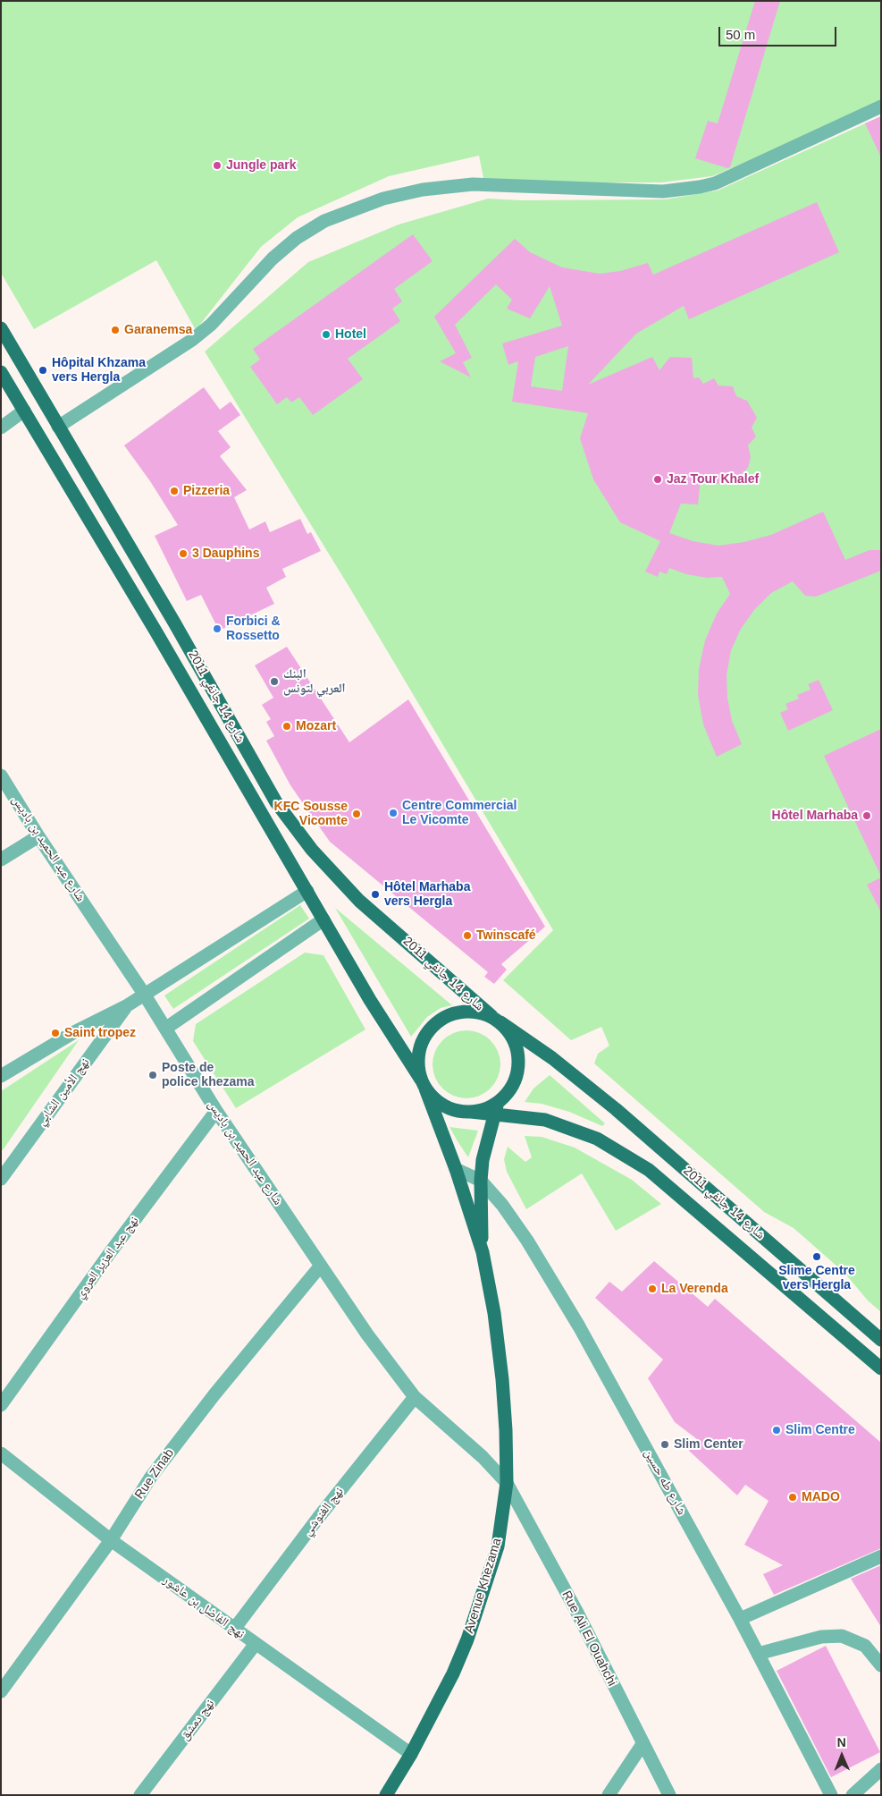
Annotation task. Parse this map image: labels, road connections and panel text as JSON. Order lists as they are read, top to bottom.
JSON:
{
  "streets": {
    "main road": ["شارع 14 جانفي 2011", "Avenue Khezama"],
    "street": [
      "شارع عبد الحميد بن باديس",
      "نهج الأمين الشابي",
      "نهج عبد العزيز العروي",
      "Rue Zinab",
      "شارع طه حسين",
      "نهج الغنوشي",
      "نهج الفاضل بن عاشور",
      "Rue Ali El Ouahchi",
      "نهج دمشق"
    ]
  },
  "crossings": [
    ["شارع 14 جانفي 2011", "Avenue Khezama"],
    ["شارع عبد الحميد بن باديس", "نهج عبد العزيز العروي"],
    ["شارع عبد الحميد بن باديس", "Rue Zinab"],
    ["شارع عبد الحميد بن باديس", "نهج الغنوشي"],
    ["شارع عبد الحميد بن باديس", "Avenue Khezama"],
    ["شارع عبد الحميد بن باديس", "Rue Ali El Ouahchi"],
    ["Rue Zinab", "نهج الفاضل بن عاشور"],
    ["شارع طه حسين", "Avenue Khezama"],
    ["نهج الغنوشي", "نهج الفاضل بن عاشور"],
    ["Avenue Khezama", "نهج الفاضل بن عاشور"],
    ["Avenue Khezama", "Rue Ali El Ouahchi"],
    ["نهج الفاضل بن عاشور", "نهج دمشق"]
  ],
  "places": [
    "Jungle park",
    "Garanemsa",
    "Hotel",
    "Hôpital Khzama vers Hergla",
    "Jaz Tour Khalef",
    "Pizzeria",
    "3 Dauphins",
    "Forbici & Rossetto",
    "البنك العربي لتونس",
    "Mozart",
    "Centre Commercial Le Vicomte",
    "KFC Sousse Vicomte",
    "Hôtel Marhaba",
    "Hôtel Marhaba vers Hergla",
    "Twinscafé",
    "Saint tropez",
    "Poste de police khezama",
    "Slime Centre vers Hergla",
    "La Verenda",
    "Slim Centre",
    "Slim Center",
    "MADO"
  ],
  "scale_bar": "50 m",
  "north": "top"
}
